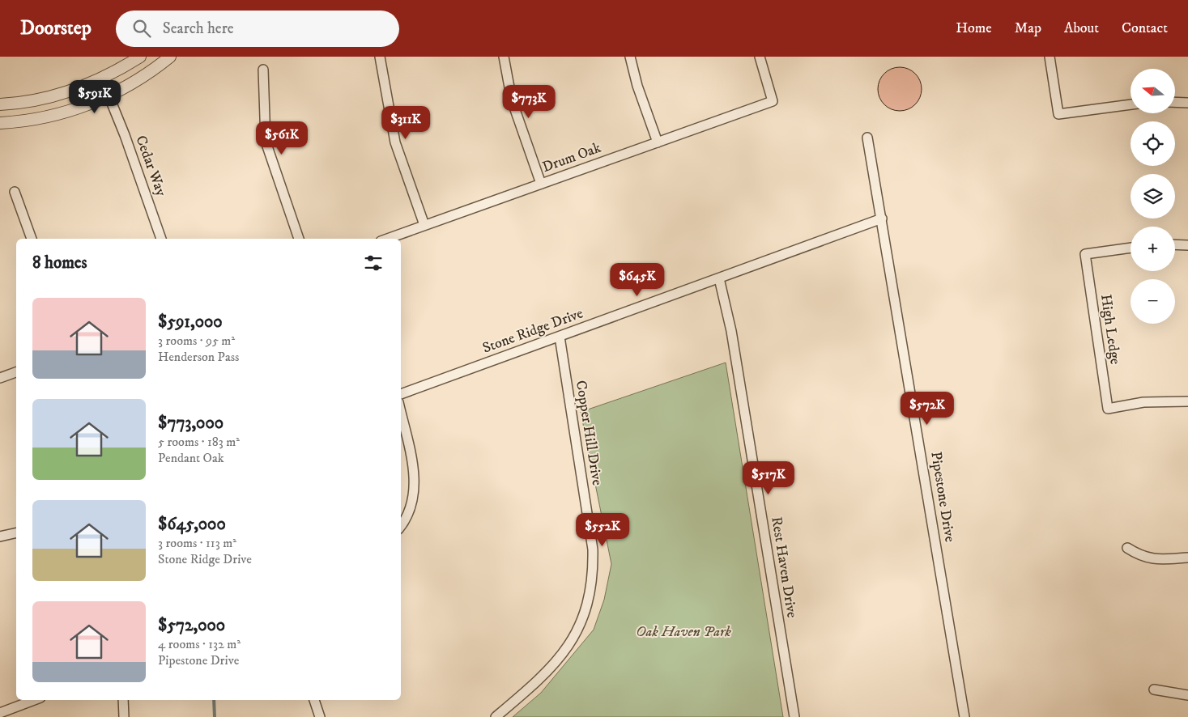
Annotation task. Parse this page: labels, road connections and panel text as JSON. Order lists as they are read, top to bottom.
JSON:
{
  "streets": {
    "street": [
      "Drum Oak",
      "Cedar Way",
      "High Ledge",
      "Stone Ridge Drive",
      "Copper Hill Drive",
      "Pipestone Drive",
      "Rest Haven Drive"
    ]
  },
  "crossings": [
    ["Stone Ridge Drive", "Copper Hill Drive"],
    ["Stone Ridge Drive", "Pipestone Drive"],
    ["Stone Ridge Drive", "Rest Haven Drive"]
  ],
  "parks": ["Oak Haven Park"],
  "north": "left",
  "page": {
    "header": "Doorstep",
    "search": "Search here",
    "nav": [
      "Home",
      "Map",
      "About",
      "Contact"
    ],
    "map_buttons": ["+", "−"],
    "price": [
      "$591K",
      "$773K",
      "$311K",
      "$561K",
      "$645K",
      "$572K",
      "$517K",
      "$552K"
    ],
    "heading": "8 homes",
    "list": [
      {
        "name": "$591,000",
        "note": "3 rooms · 95 m² · Henderson Pass"
      },
      {
        "name": "$773,000",
        "note": "5 rooms · 183 m² · Pendant Oak"
      },
      {
        "name": "$645,000",
        "note": "3 rooms · 113 m² · Stone Ridge Drive"
      },
      {
        "name": "$572,000",
        "note": "4 rooms · 132 m² · Pipestone Drive"
      }
    ]
  }
}
